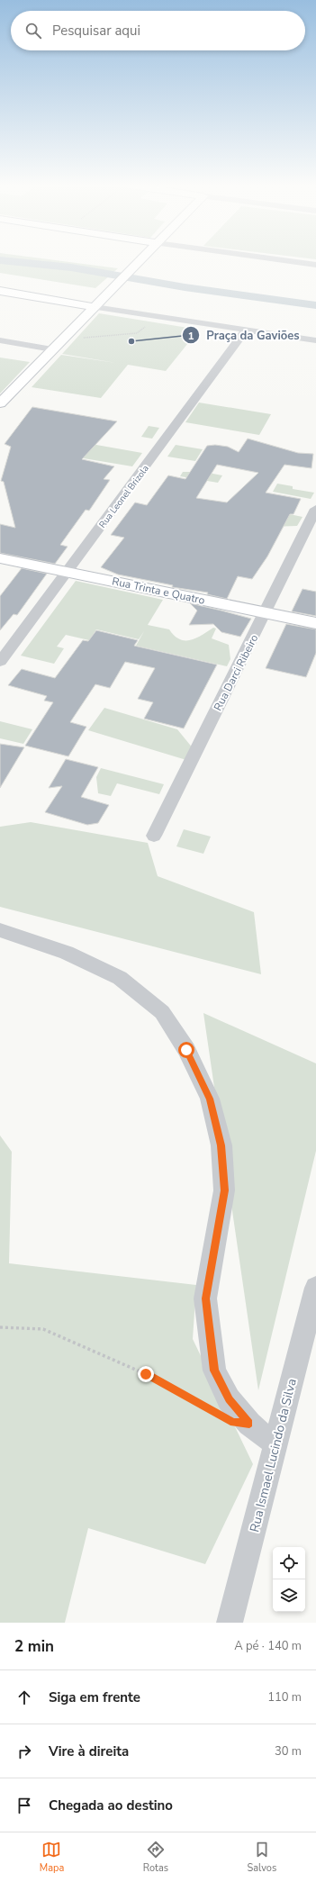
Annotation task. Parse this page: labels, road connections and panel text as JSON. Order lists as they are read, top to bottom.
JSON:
{
  "streets": {
    "street": [
      "Rua Leonel Brizola",
      "Rua Trinta e Quatro",
      "Rua Darci Ribeiro",
      "Rua Ismael Lucindo da Silva"
    ]
  },
  "crossings": [
    ["Rua Leonel Brizola", "Rua Trinta e Quatro"],
    ["Rua Trinta e Quatro", "Rua Darci Ribeiro"]
  ],
  "places": ["Praça da Gaviões"],
  "page": {
    "search": "Pesquisar aqui",
    "heading": ["2 min", "A pé · 140 m"],
    "list": [
      ["Siga em frente", "110 m"],
      ["Vire à direita", "30 m"],
      "Chegada ao destino"
    ],
    "nav": ["Mapa", "Rotas", "Salvos"]
  }
}
